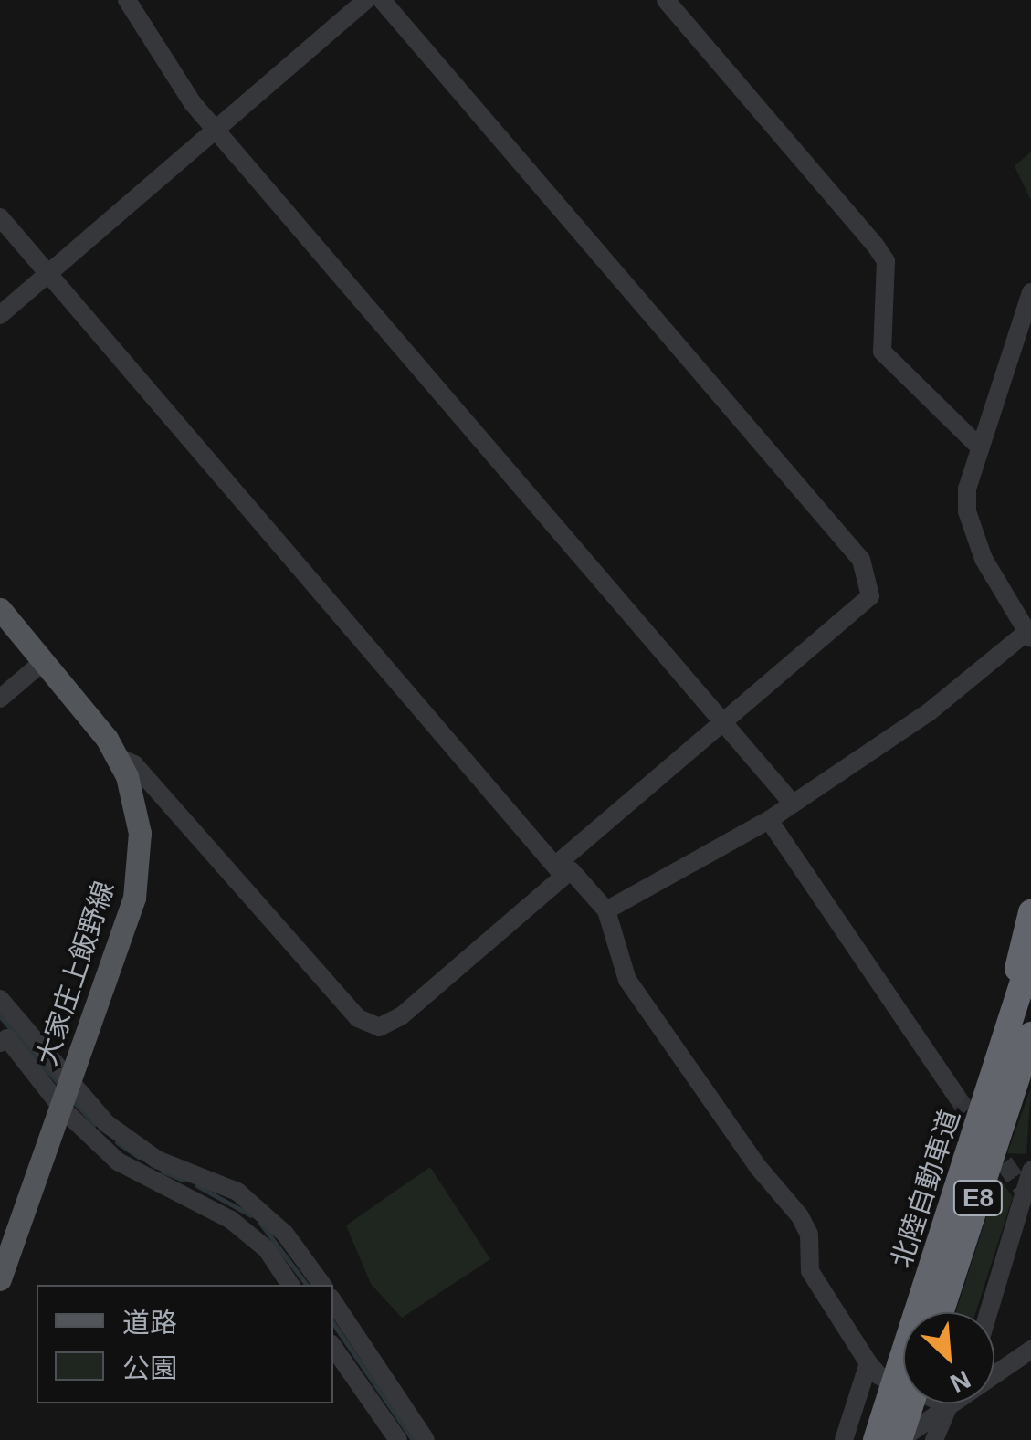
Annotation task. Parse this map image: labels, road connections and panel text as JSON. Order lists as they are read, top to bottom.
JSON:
{
  "streets": {
    "highway": ["北陸自動車道", "E8"],
    "main road": ["大家庄上飯野線"]
  },
  "legend": ["道路", "公園"],
  "north": "bottom right"
}
